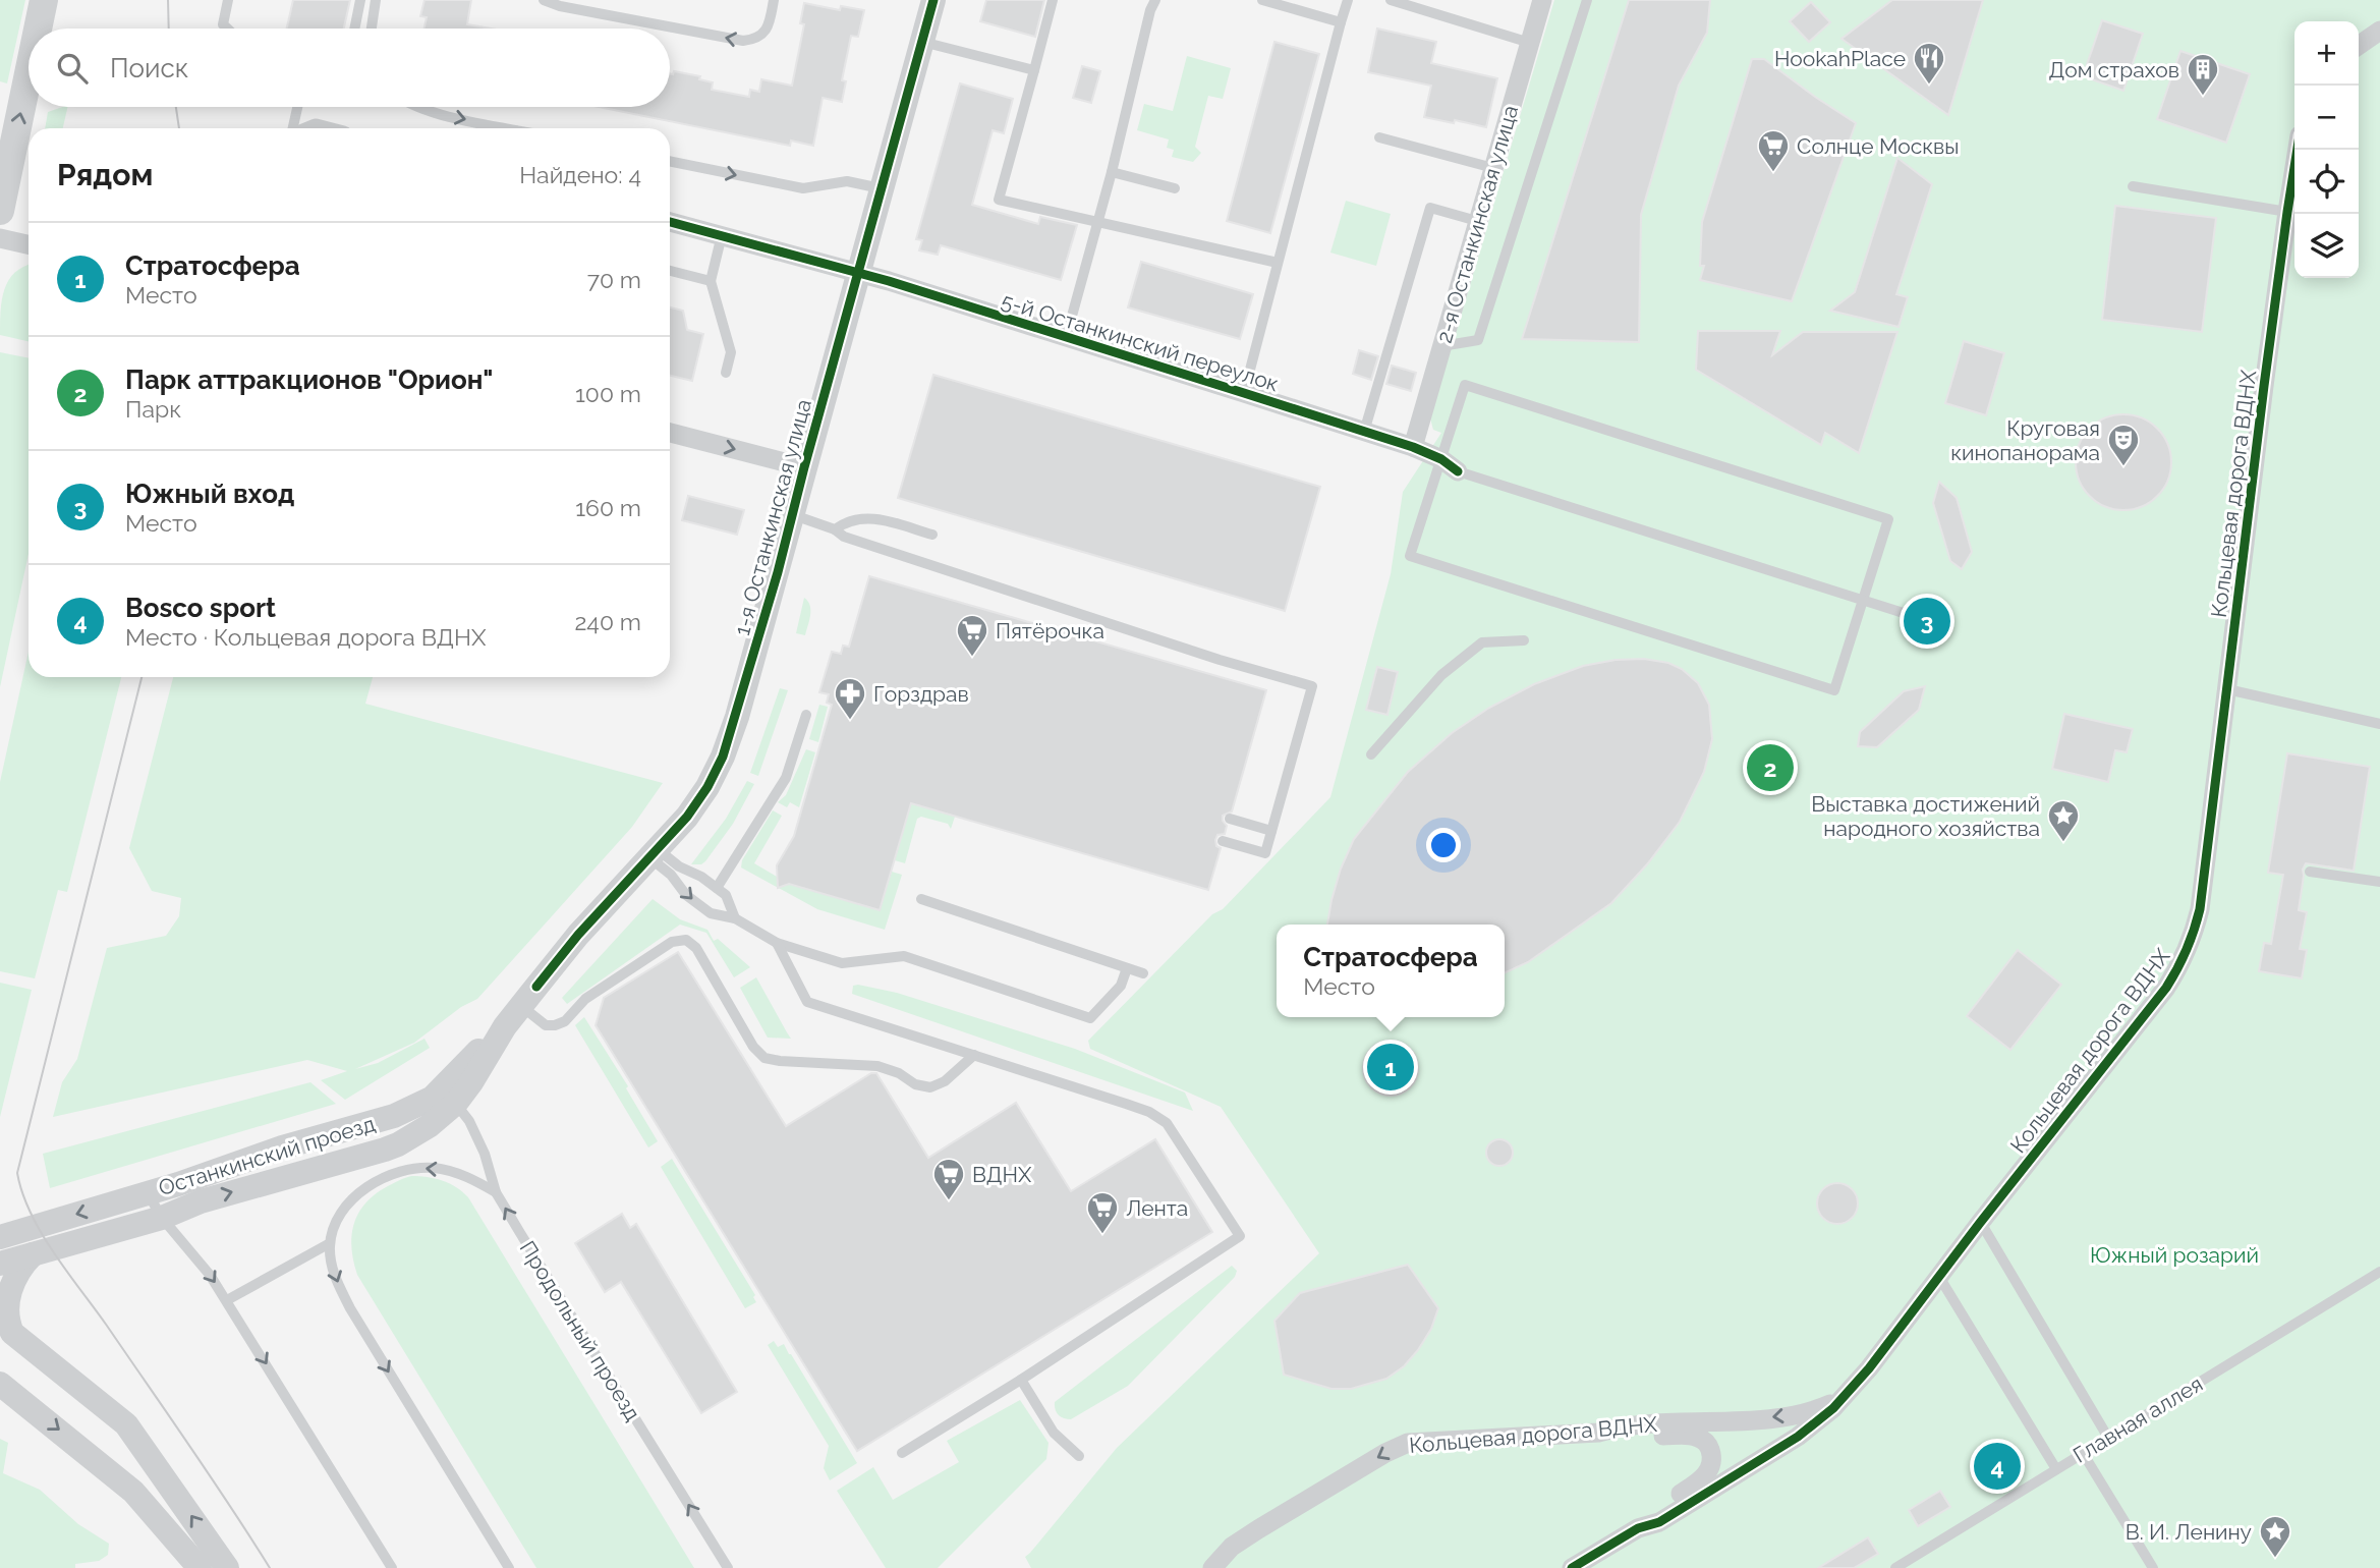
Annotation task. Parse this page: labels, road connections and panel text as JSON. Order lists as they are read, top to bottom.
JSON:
{
  "streets": {
    "street": [
      "2-я Останкинская улица",
      "5-й Останкинский переулок",
      "Кольцевая дорога ВДНХ",
      "1-я Останкинская улица",
      "Останкинский проезд"
    ],
    "lane": ["Продольный проезд", "Главная аллея"]
  },
  "crossings": [
    ["2-я Останкинская улица", "5-й Останкинский переулок"],
    ["5-й Останкинский переулок", "1-я Останкинская улица"],
    ["1-я Останкинская улица", "Останкинский проезд"],
    ["1-я Останкинская улица", "Продольный проезд"],
    ["Останкинский проезд", "Продольный проезд"]
  ],
  "one_way": ["Продольный проезд"],
  "parks": ["Южный розарий"],
  "places": {
    "restaurant": ["HookahPlace"],
    "building": ["Дом страхов"],
    "supermarket": [
      "Солнце Москвы",
      "Пятёрочка",
      "ВДНХ",
      "Лента"
    ],
    "theatre": ["Круговая кинопанорама"],
    "pharmacy": ["Горздрав"],
    "place": ["Выставка достижений народного хозяйства", "В. И. Ленину"]
  },
  "page": {
    "map_buttons": ["+", "−"],
    "search": "Поиск",
    "heading": ["Рядом", "Найдено: 4"],
    "list": [
      {
        "mark": "1",
        "name": "Стратосфера",
        "note": "Место",
        "value": "70 m"
      },
      {
        "mark": "2",
        "name": "Парк аттракционов \"Орион\"",
        "note": "Парк",
        "value": "100 m"
      },
      {
        "mark": "3",
        "name": "Южный вход",
        "note": "Место",
        "value": "160 m"
      },
      {
        "mark": "4",
        "name": "Bosco sport",
        "note": "Место · Кольцевая дорога ВДНХ",
        "value": "240 m"
      }
    ],
    "pins": [
      "3",
      "2",
      "1",
      "4"
    ],
    "popup": ["Стратосфера", "Место"]
  }
}
